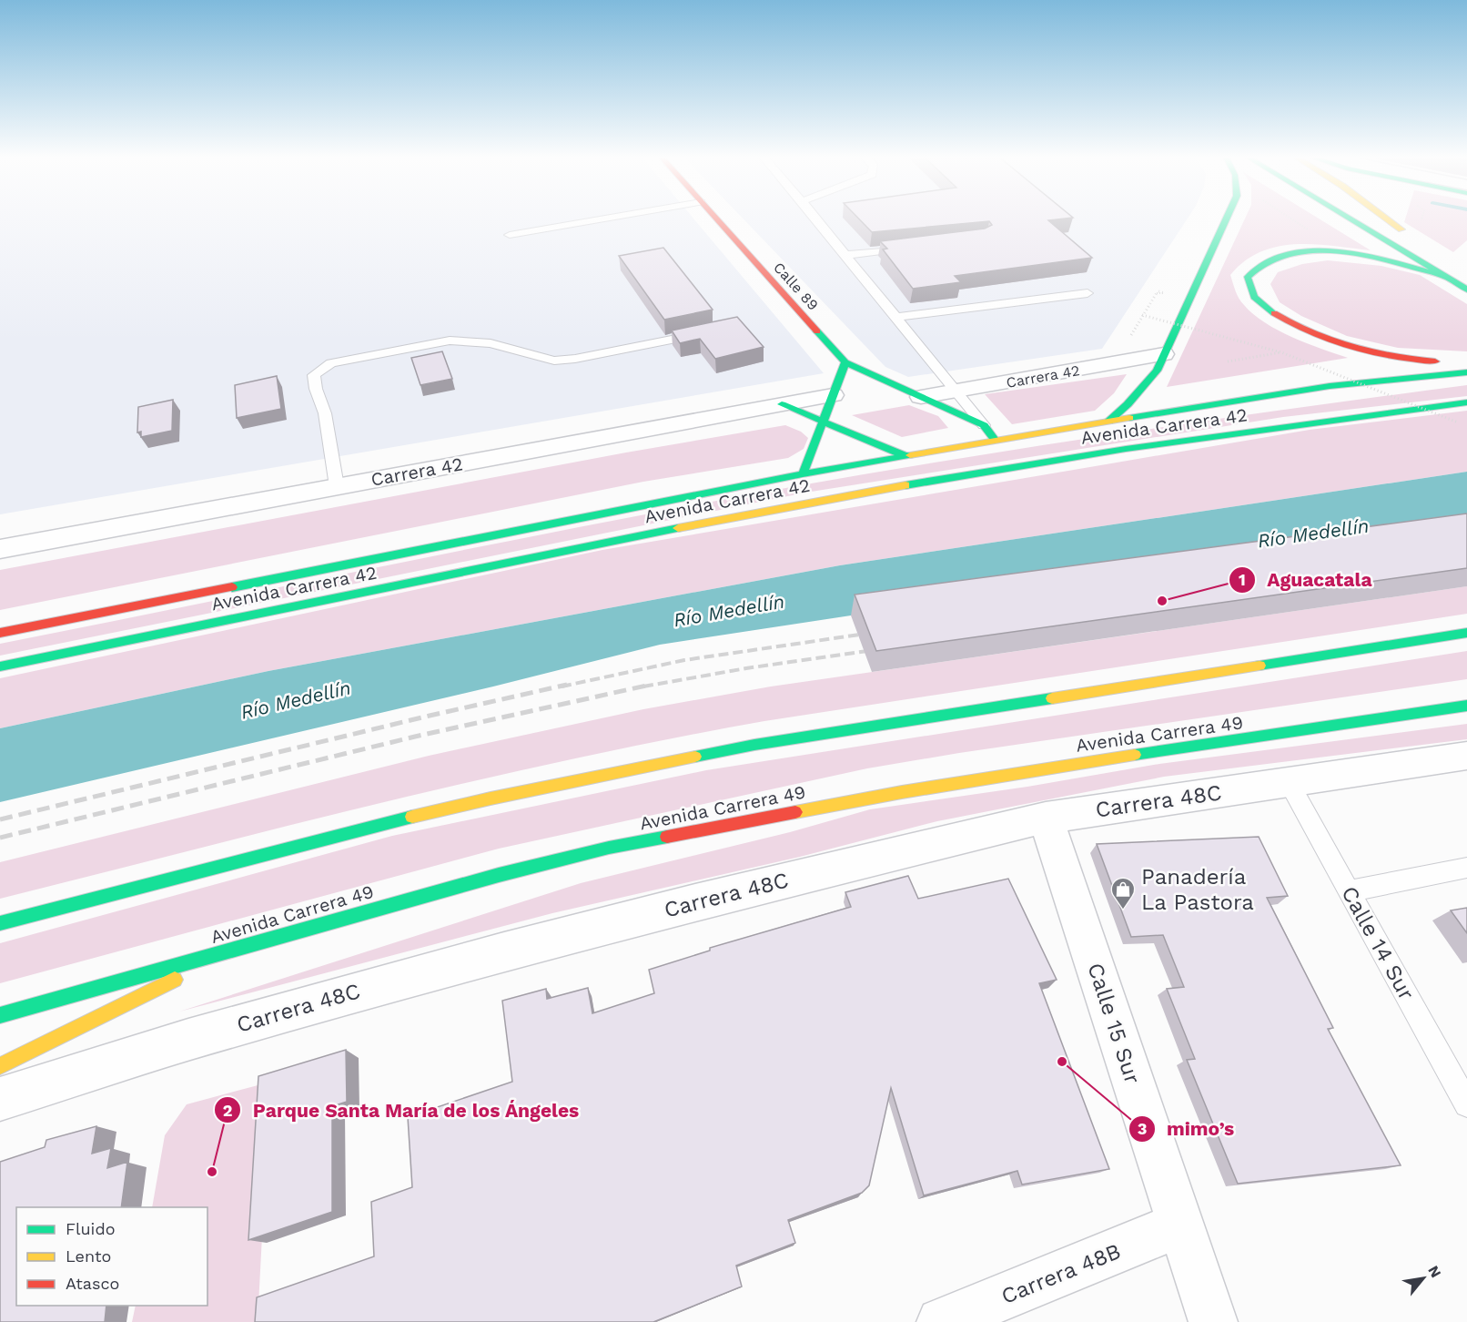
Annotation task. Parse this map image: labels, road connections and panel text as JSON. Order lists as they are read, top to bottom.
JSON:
{
  "streets": {
    "main road": ["Calle 89", "Avenida Carrera 42", "Avenida Carrera 49"],
    "street": [
      "Carrera 42",
      "Carrera 48C",
      "Calle 15 Sur",
      "Carrera 48B"
    ],
    "lane": ["Calle 14 Sur"]
  },
  "crossings": [
    ["Calle 89", "Carrera 42"],
    ["Calle 89", "Avenida Carrera 42"],
    ["Carrera 48C", "Calle 14 Sur"],
    ["Carrera 48C", "Calle 15 Sur"],
    ["Calle 15 Sur", "Carrera 48B"]
  ],
  "water": ["Río Medellín"],
  "places": {
    "other": ["Aguacatala", "mimo’s", "Parque Santa María de los Ángeles"],
    "shop": ["Panadería La Pastora"]
  },
  "legend": ["Fluido", "Lento", "Atasco"],
  "north": "top right"
}
